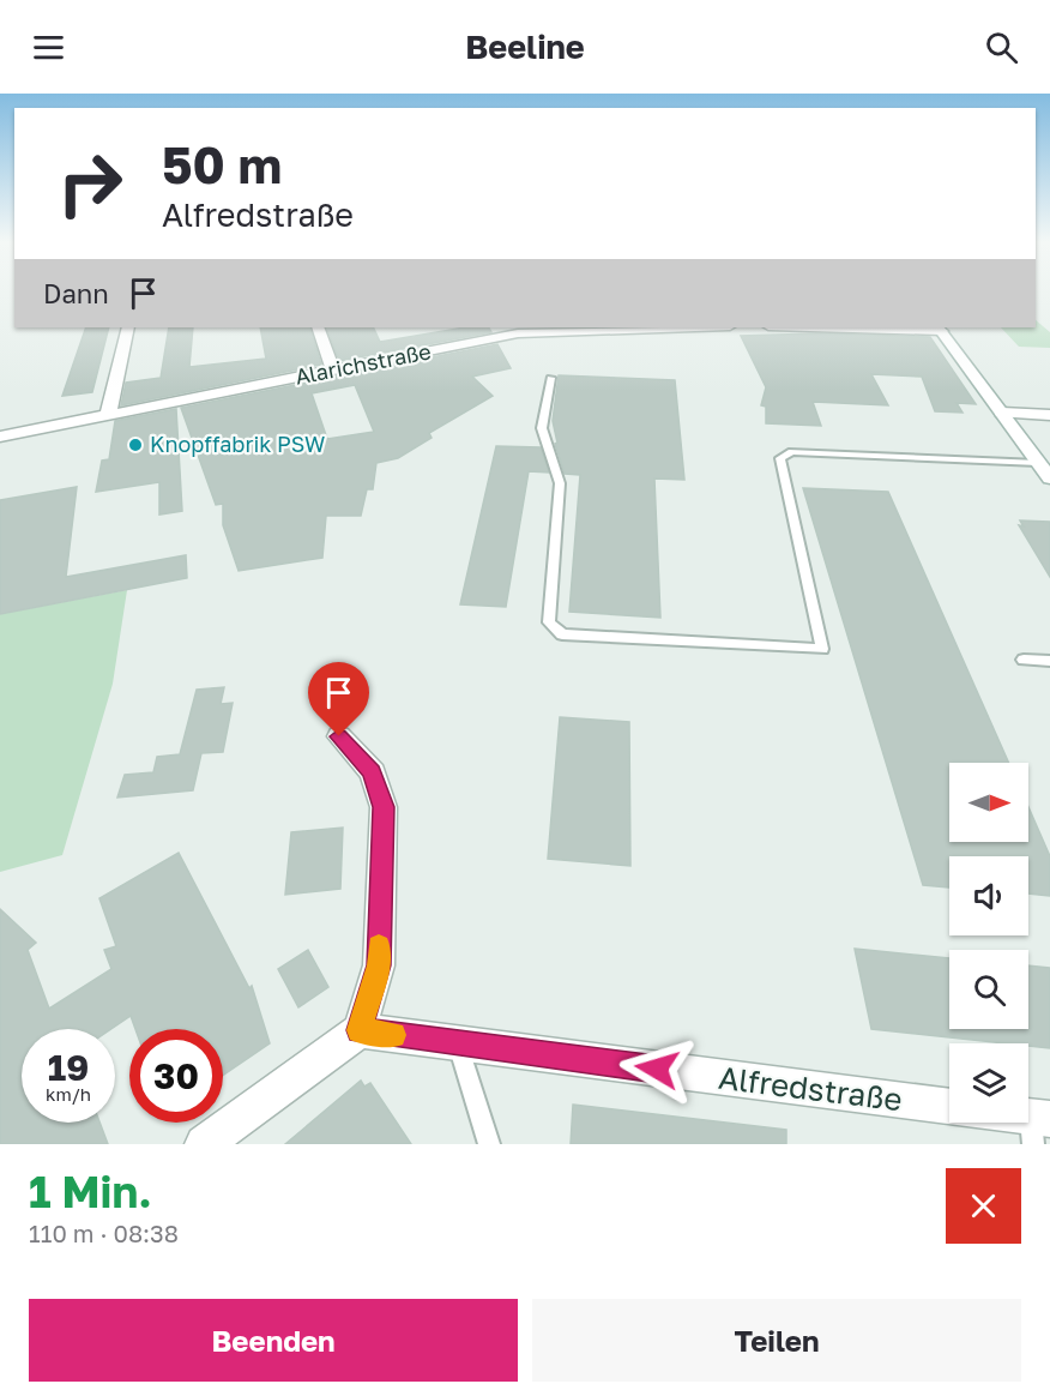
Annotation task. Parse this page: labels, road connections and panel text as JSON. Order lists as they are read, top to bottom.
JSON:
{
  "streets": {
    "street": ["Alarichstraße", "Alfredstraße"]
  },
  "places": ["Knopffabrik PSW"],
  "north": "right",
  "page": {
    "header": "Beeline",
    "turn": ["50 m", "Alfredstraße"],
    "then": "Dann",
    "speed": "19 km/h",
    "limit": "30",
    "heading": ["1 Min.", "110 m · 08:38"],
    "buttons": ["Beenden", "Teilen"]
  }
}
